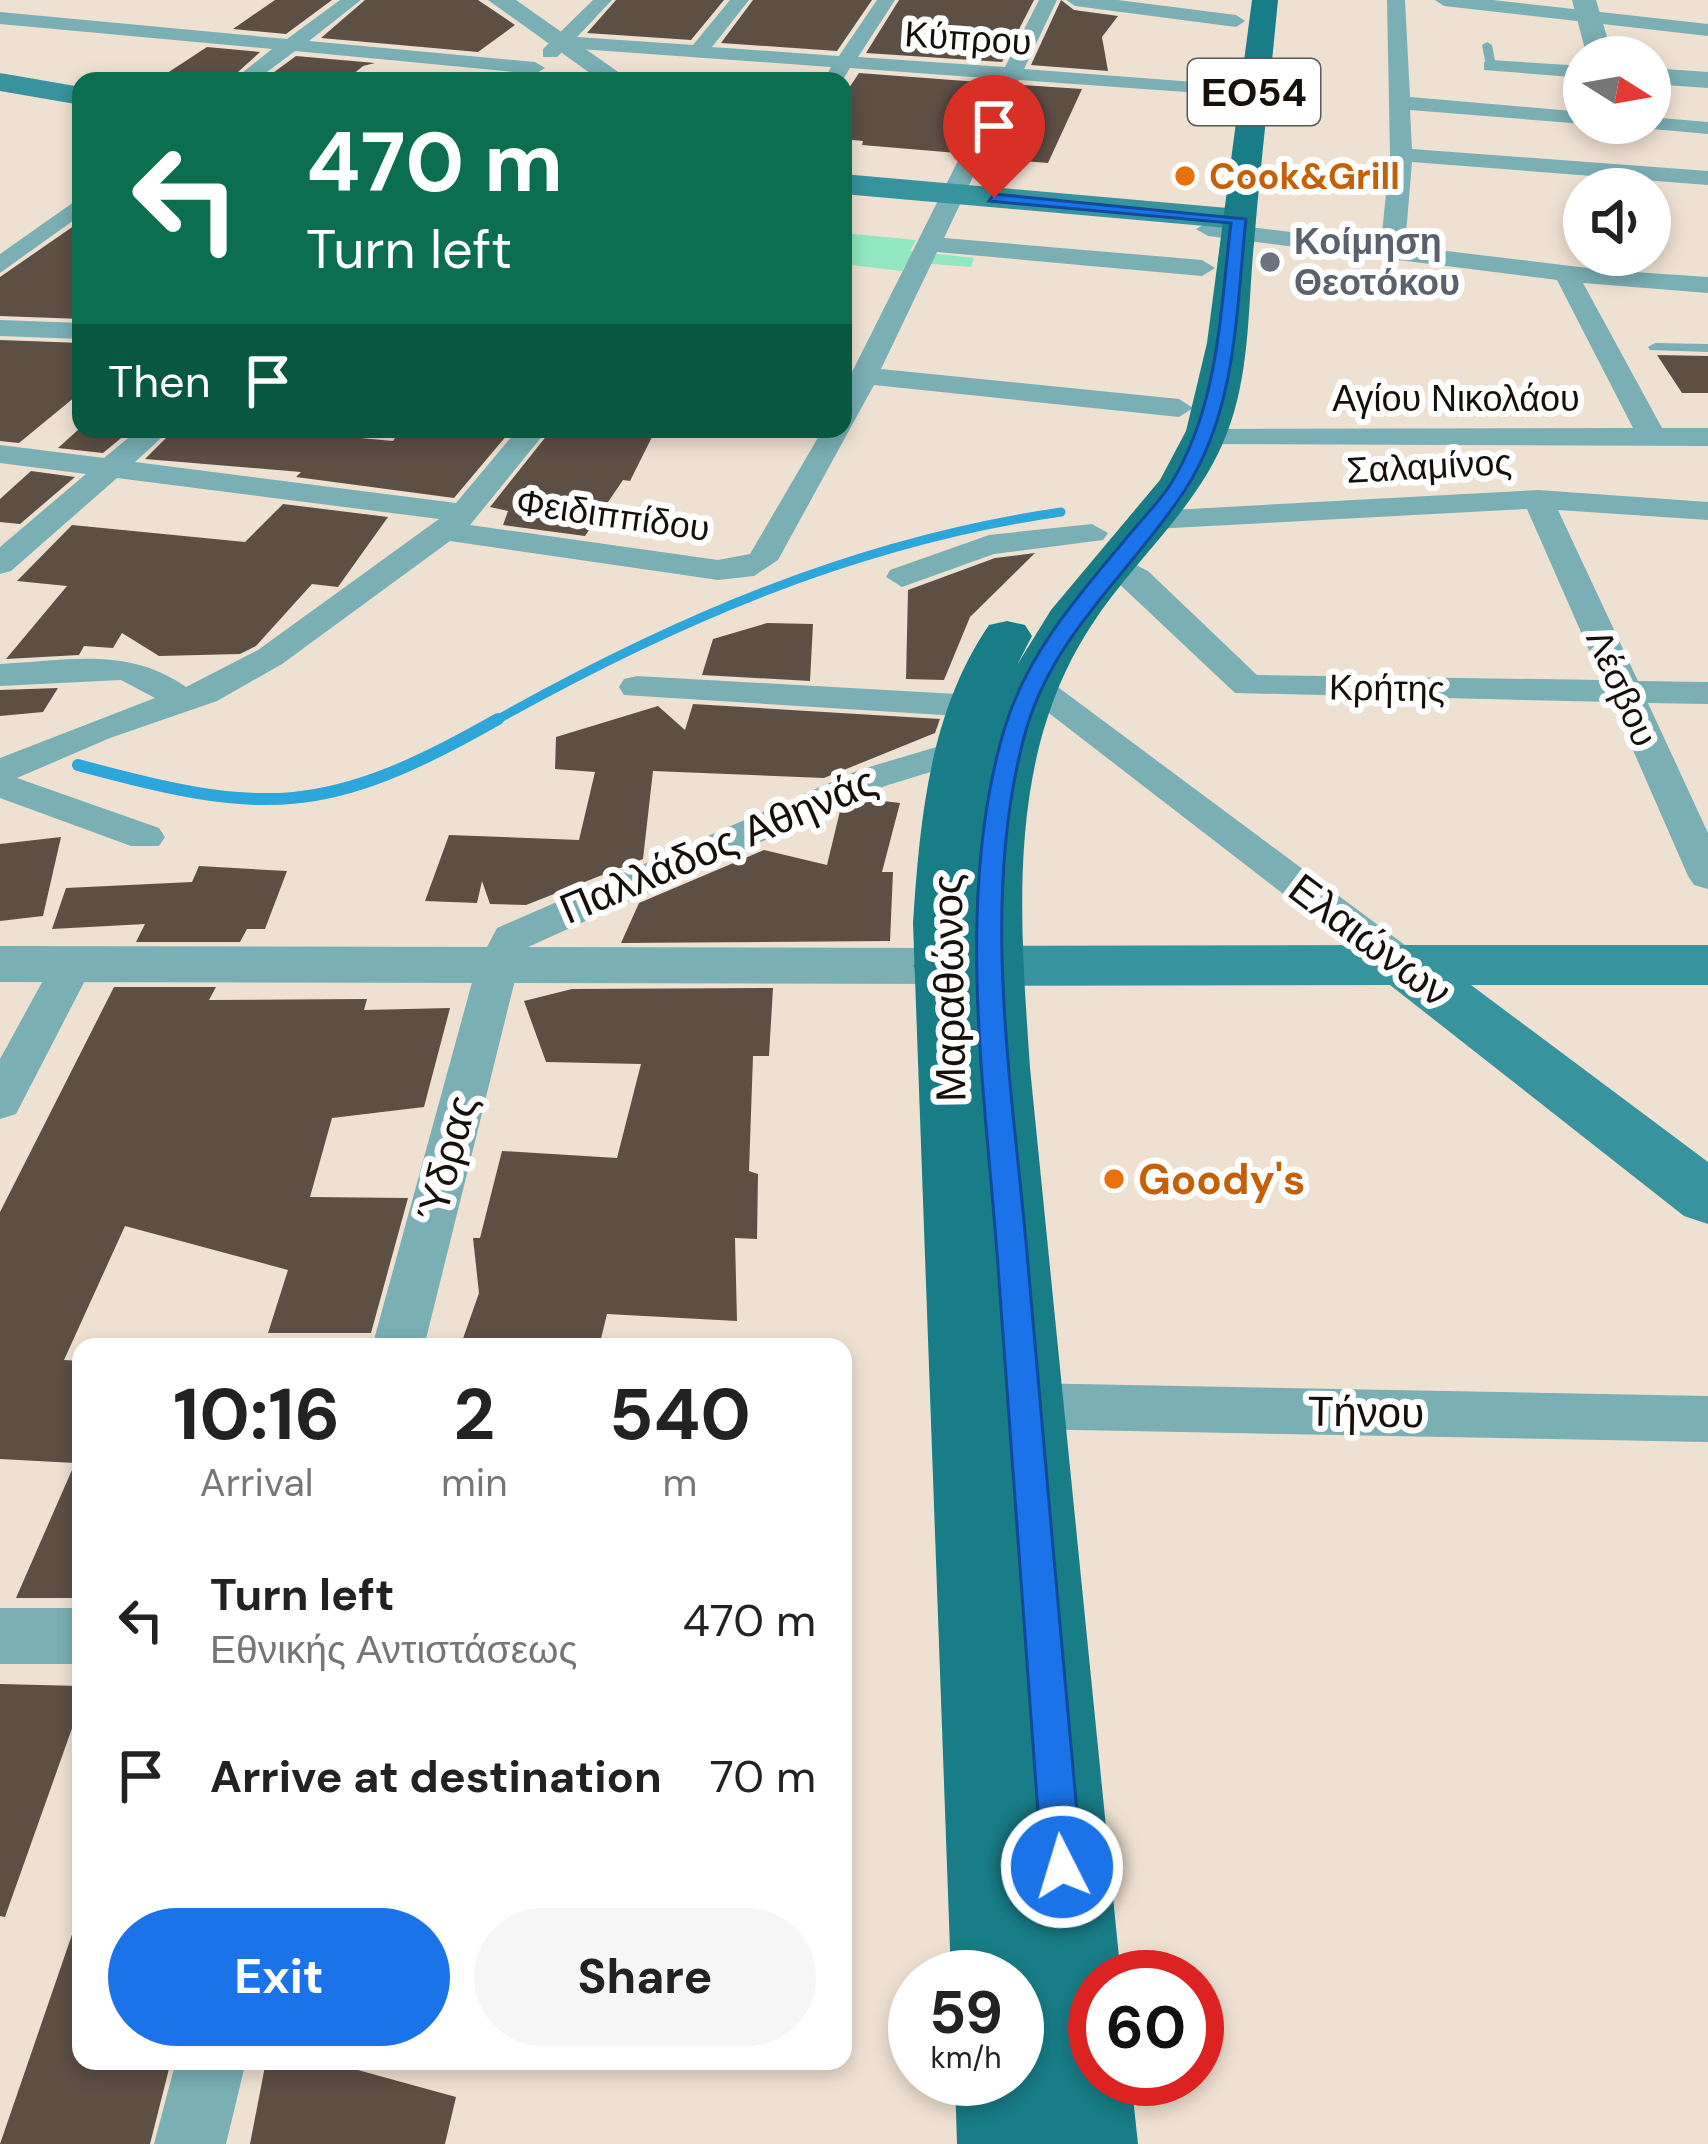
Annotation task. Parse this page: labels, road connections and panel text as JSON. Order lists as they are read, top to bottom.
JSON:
{
  "streets": {
    "main road": ["ΕΟ54", "Ελαιώνων", "Μαραθώνος"],
    "street": [
      "Κύπρου",
      "Αγίου Νικολάου",
      "Σαλαμίνος",
      "Φειδιππίδου",
      "Κρήτης",
      "Λέσβου",
      "Παλλάδος Αθηνάς",
      "Ύδρας",
      "Τήνου"
    ]
  },
  "crossings": [
    ["Κύπρου", "Μαραθώνος"],
    ["Αγίου Νικολάου", "Μαραθώνος"],
    ["Σαλαμίνος", "Λέσβου"],
    ["Σαλαμίνος", "Μαραθώνος"],
    ["Κρήτης", "Λέσβου"],
    ["Κρήτης", "Μαραθώνος"],
    ["Παλλάδος Αθηνάς", "Μαραθώνος"],
    ["Παλλάδος Αθηνάς", "Ύδρας"],
    ["Ελαιώνων", "Μαραθώνος"],
    ["Μαραθώνος", "Τήνου"]
  ],
  "places": ["Cook&Grill", "Κοίμηση Θεοτόκου", "Goody's"],
  "north": "right",
  "page": {
    "turn": ["470 m", "Turn left"],
    "then": "Then",
    "eta": [
      "10:16",
      "Arrival",
      "2",
      "min",
      "540",
      "m"
    ],
    "list": [
      {
        "name": "Turn left",
        "note": "Εθνικής Αντιστάσεως",
        "value": "470 m"
      },
      {
        "name": "Arrive at destination",
        "value": "70 m"
      }
    ],
    "buttons": ["Exit", "Share"],
    "speed": "59 km/h",
    "limit": "60"
  }
}
